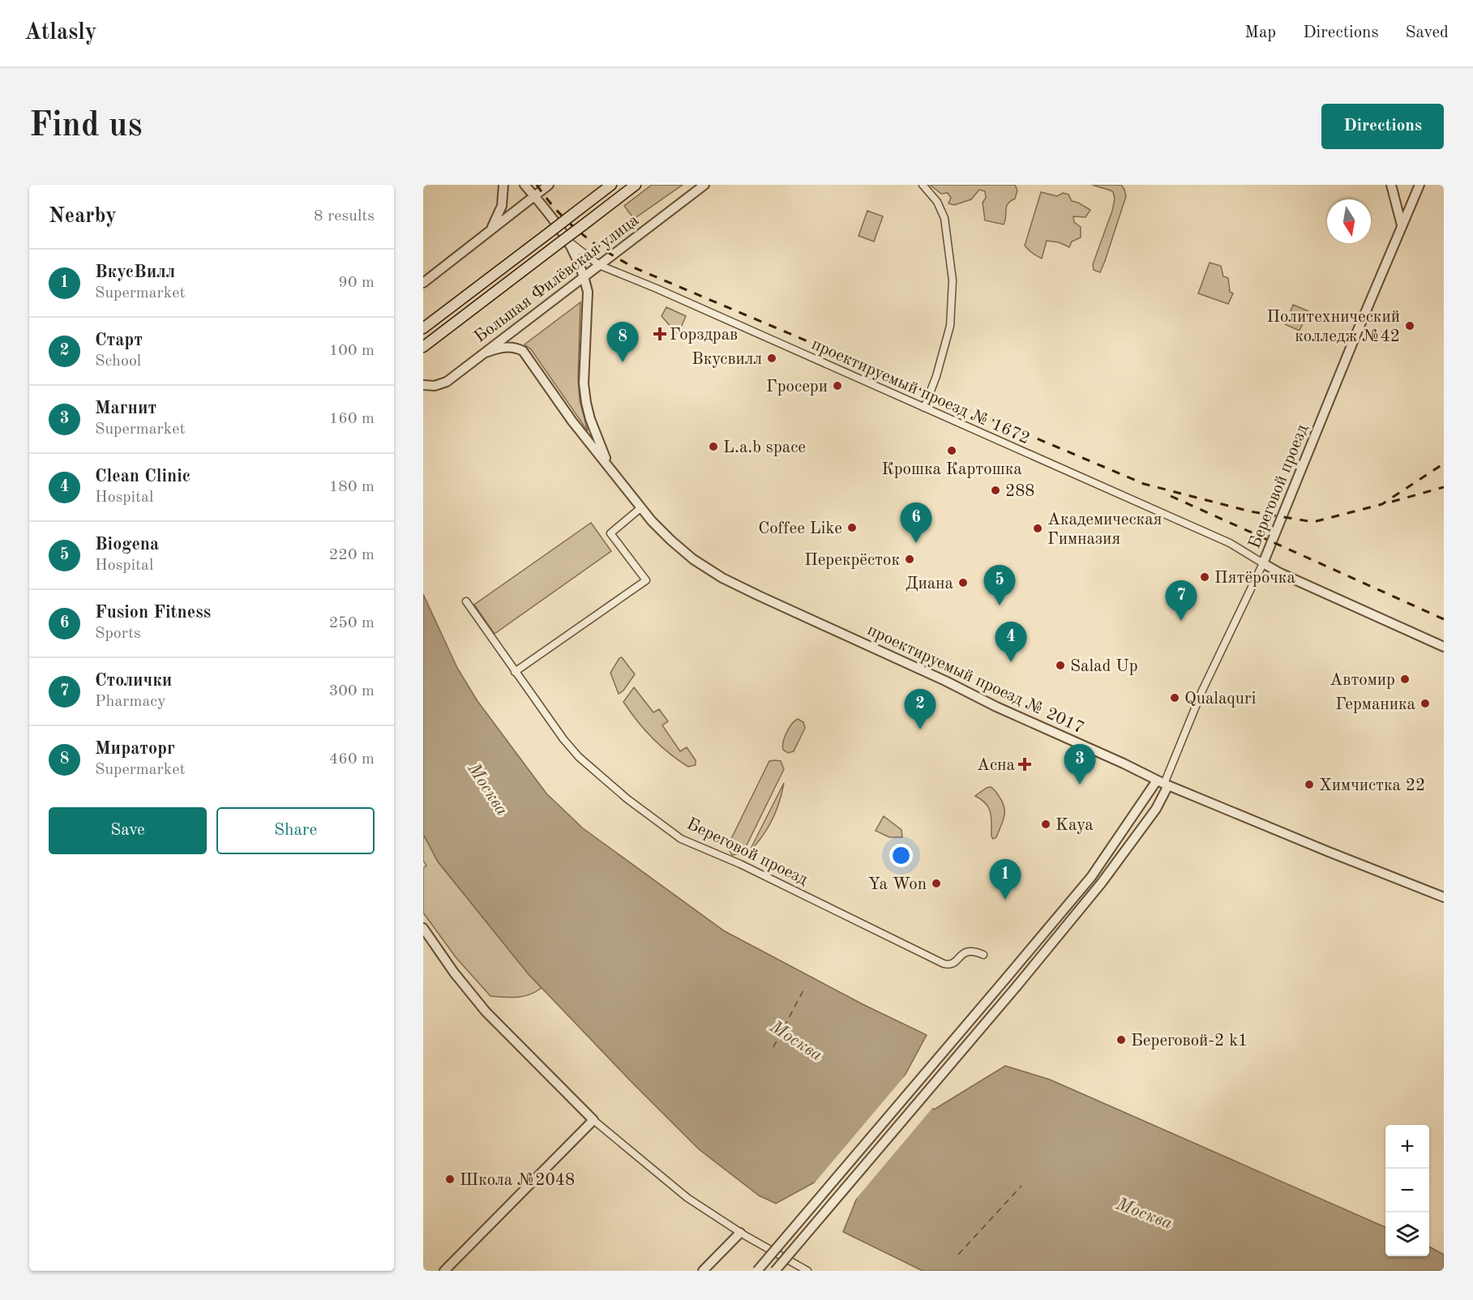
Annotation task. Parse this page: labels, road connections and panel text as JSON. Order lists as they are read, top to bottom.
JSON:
{
  "streets": {
    "street": [
      "Большая Филёвская улица",
      "проектируемый проезд № 1672",
      "Береговой проезд",
      "проектируемый проезд № 2017"
    ]
  },
  "crossings": [
    ["Большая Филёвская улица", "проектируемый проезд № 1672"],
    ["Большая Филёвская улица", "проектируемый проезд № 2017"],
    ["проектируемый проезд № 1672", "Береговой проезд"],
    ["проектируемый проезд № 1672", "проектируемый проезд № 2017"],
    ["Береговой проезд", "проектируемый проезд № 2017"]
  ],
  "water": ["Москва"],
  "places": {
    "other": [
      "Политехнический колледж №42",
      "Вкусвилл",
      "Гросери",
      "L.a.b space",
      "Крошка Картошка",
      "288",
      "Coffee Like",
      "Академическая Гимназия",
      "Перекрёсток",
      "Пятёрочка",
      "Диана",
      "Salad Up",
      "Автомир",
      "Qualaquri",
      "Германика",
      "Химчистка 22",
      "Kaya",
      "Ya Won",
      "Береговой-2 k1",
      "Школа №2048"
    ],
    "health": ["Горздрав", "Асна"]
  },
  "north": "bottom",
  "page": {
    "header": "Atlasly",
    "nav": ["Map", "Directions", "Saved"],
    "buttons": [
      "Directions",
      ["Save", "Share"]
    ],
    "title": "Find us",
    "heading": ["Nearby", "8 results"],
    "list": [
      {
        "mark": "1",
        "name": "ВкусВилл",
        "note": "Supermarket",
        "value": "90 m"
      },
      {
        "mark": "2",
        "name": "Старт",
        "note": "School",
        "value": "100 m"
      },
      {
        "mark": "3",
        "name": "Магнит",
        "note": "Supermarket",
        "value": "160 m"
      },
      {
        "mark": "4",
        "name": "Clean Clinic",
        "note": "Hospital",
        "value": "180 m"
      },
      {
        "mark": "5",
        "name": "Biogena",
        "note": "Hospital",
        "value": "220 m"
      },
      {
        "mark": "6",
        "name": "Fusion Fitness",
        "note": "Sports",
        "value": "250 m"
      },
      {
        "mark": "7",
        "name": "Столички",
        "note": "Pharmacy",
        "value": "300 m"
      },
      {
        "mark": "8",
        "name": "Мираторг",
        "note": "Supermarket",
        "value": "460 m"
      }
    ],
    "pins": [
      "8",
      "6",
      "5",
      "7",
      "4",
      "2",
      "3",
      "1"
    ],
    "map_buttons": ["+", "−"]
  }
}
